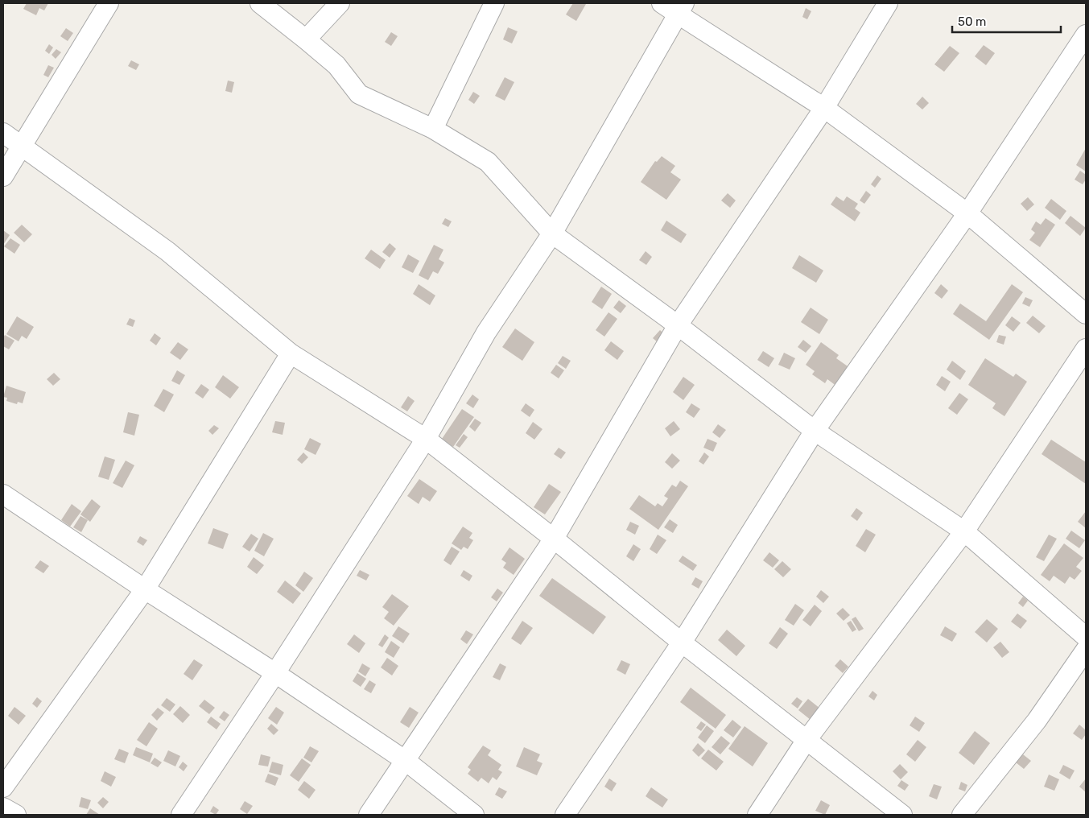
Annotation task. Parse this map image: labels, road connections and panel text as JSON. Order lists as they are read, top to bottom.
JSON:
{
  "scale_bar": "50 m"
}
